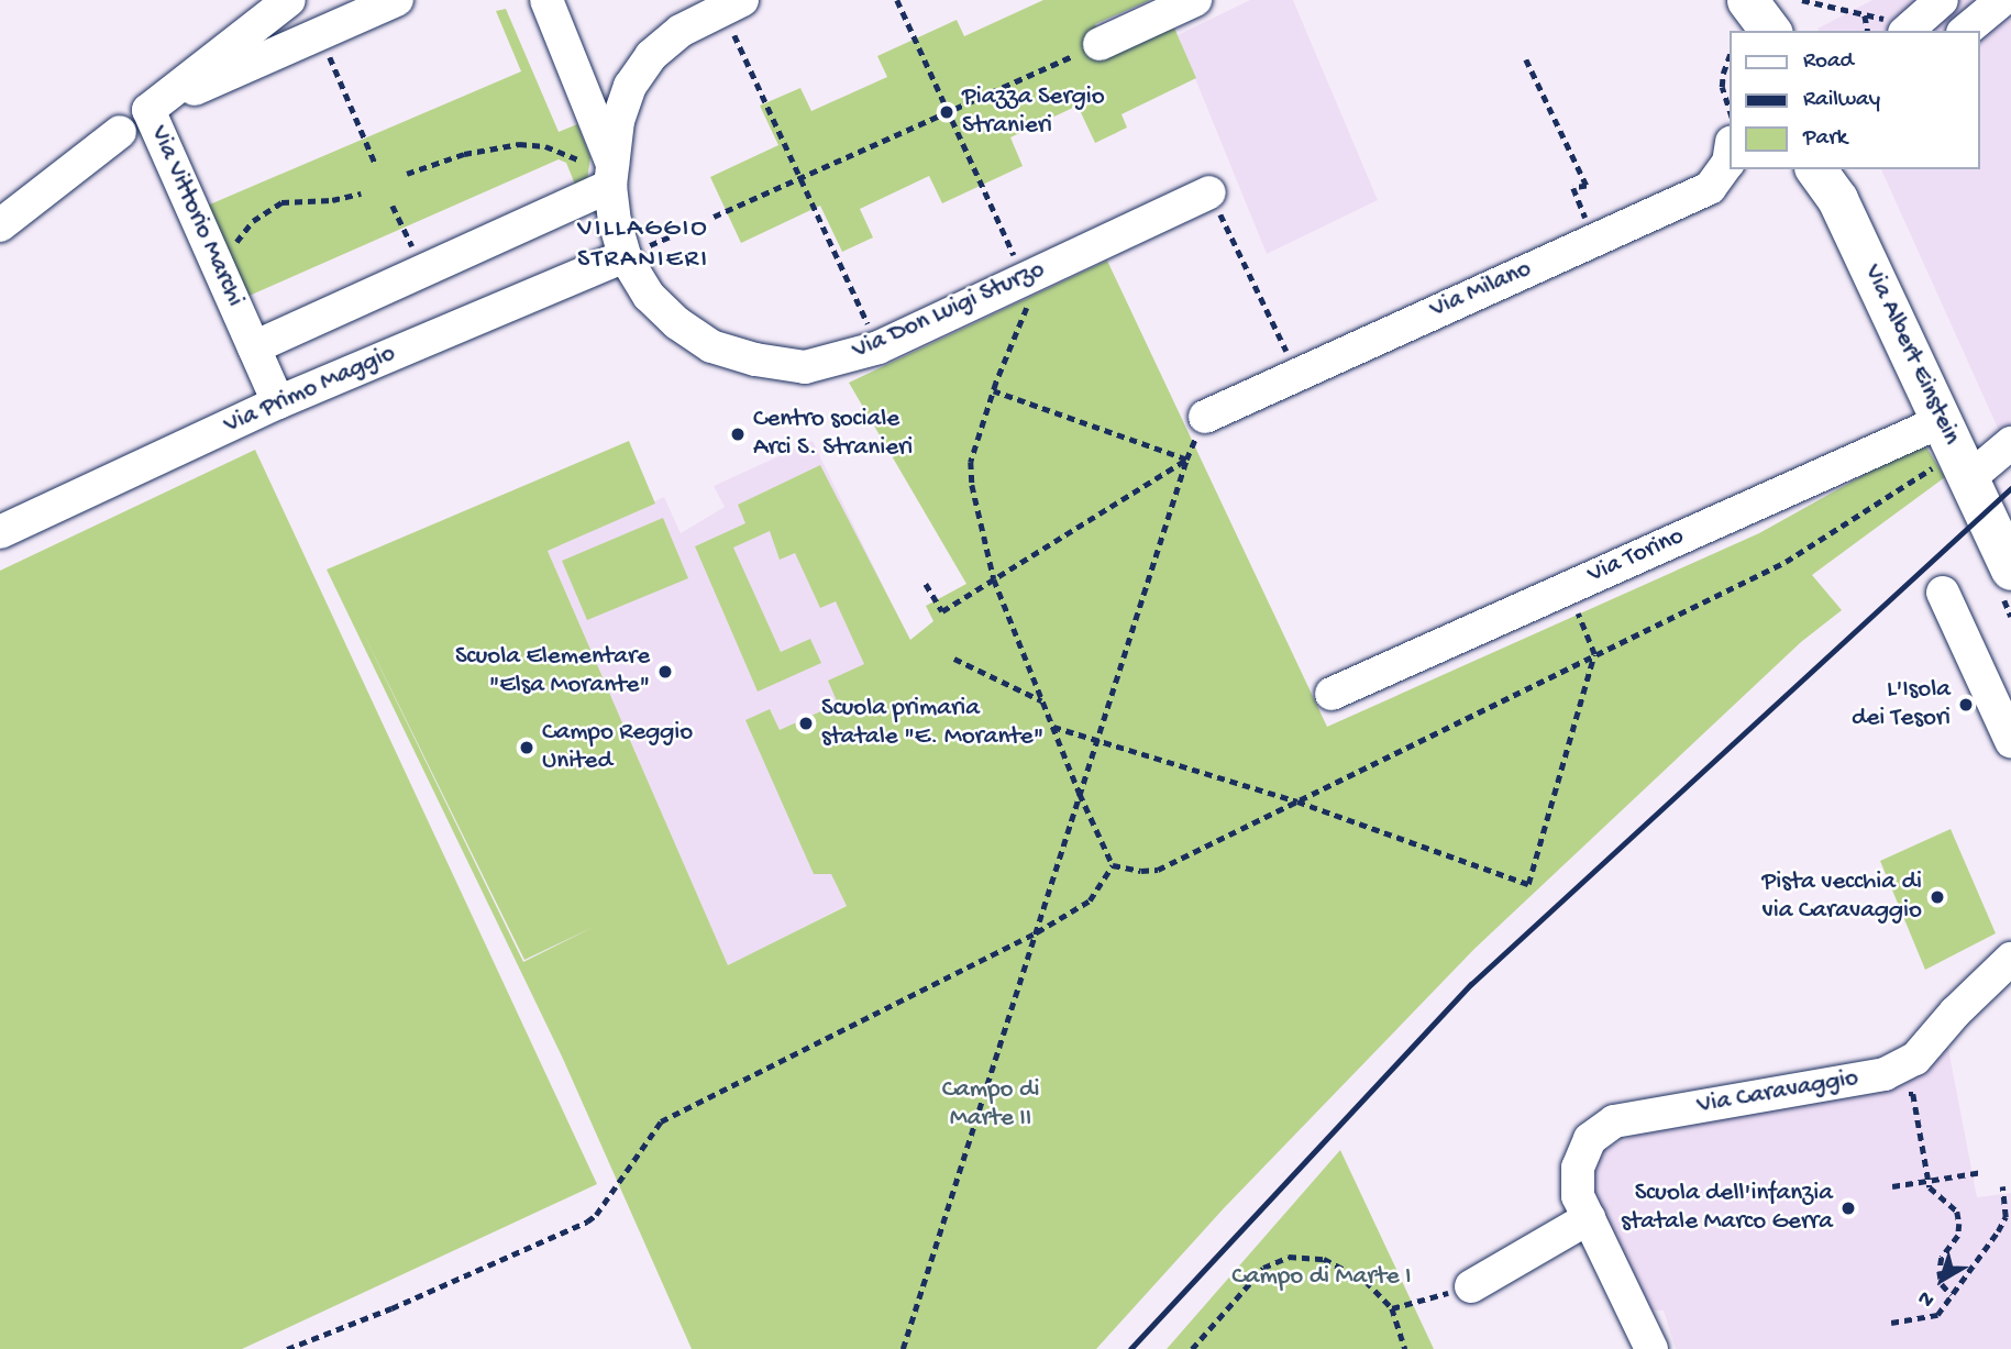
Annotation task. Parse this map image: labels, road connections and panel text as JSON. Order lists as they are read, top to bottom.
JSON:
{
  "streets": {
    "main road": ["Via Albert Einstein"],
    "street": [
      "Via Vittorio Marchi",
      "Via Milano",
      "Via Don Luigi Sturzo",
      "Via Primo Maggio",
      "Via Torino",
      "Via Caravaggio"
    ]
  },
  "crossings": [
    ["Via Vittorio Marchi", "Via Primo Maggio"],
    ["Via Don Luigi Sturzo", "Via Primo Maggio"],
    ["Via Albert Einstein", "Via Torino"]
  ],
  "districts": ["VILLAGGIO STRANIERI"],
  "parks": ["Campo di Marte II", "Campo di Marte I"],
  "places": [
    "Piazza Sergio Stranieri",
    "Centro sociale Arci S. Stranieri",
    "Scuola Elementare \"Elsa Morante\"",
    "L'Isola dei Tesori",
    "Scuola primaria statale \"E. Morante\"",
    "Campo Reggio United",
    "Pista vecchia di via Caravaggio",
    "Scuola dell'infanzia statale Marco Gerra"
  ],
  "legend": ["Road", "Railway", "Park"],
  "north": "bottom left"
}
